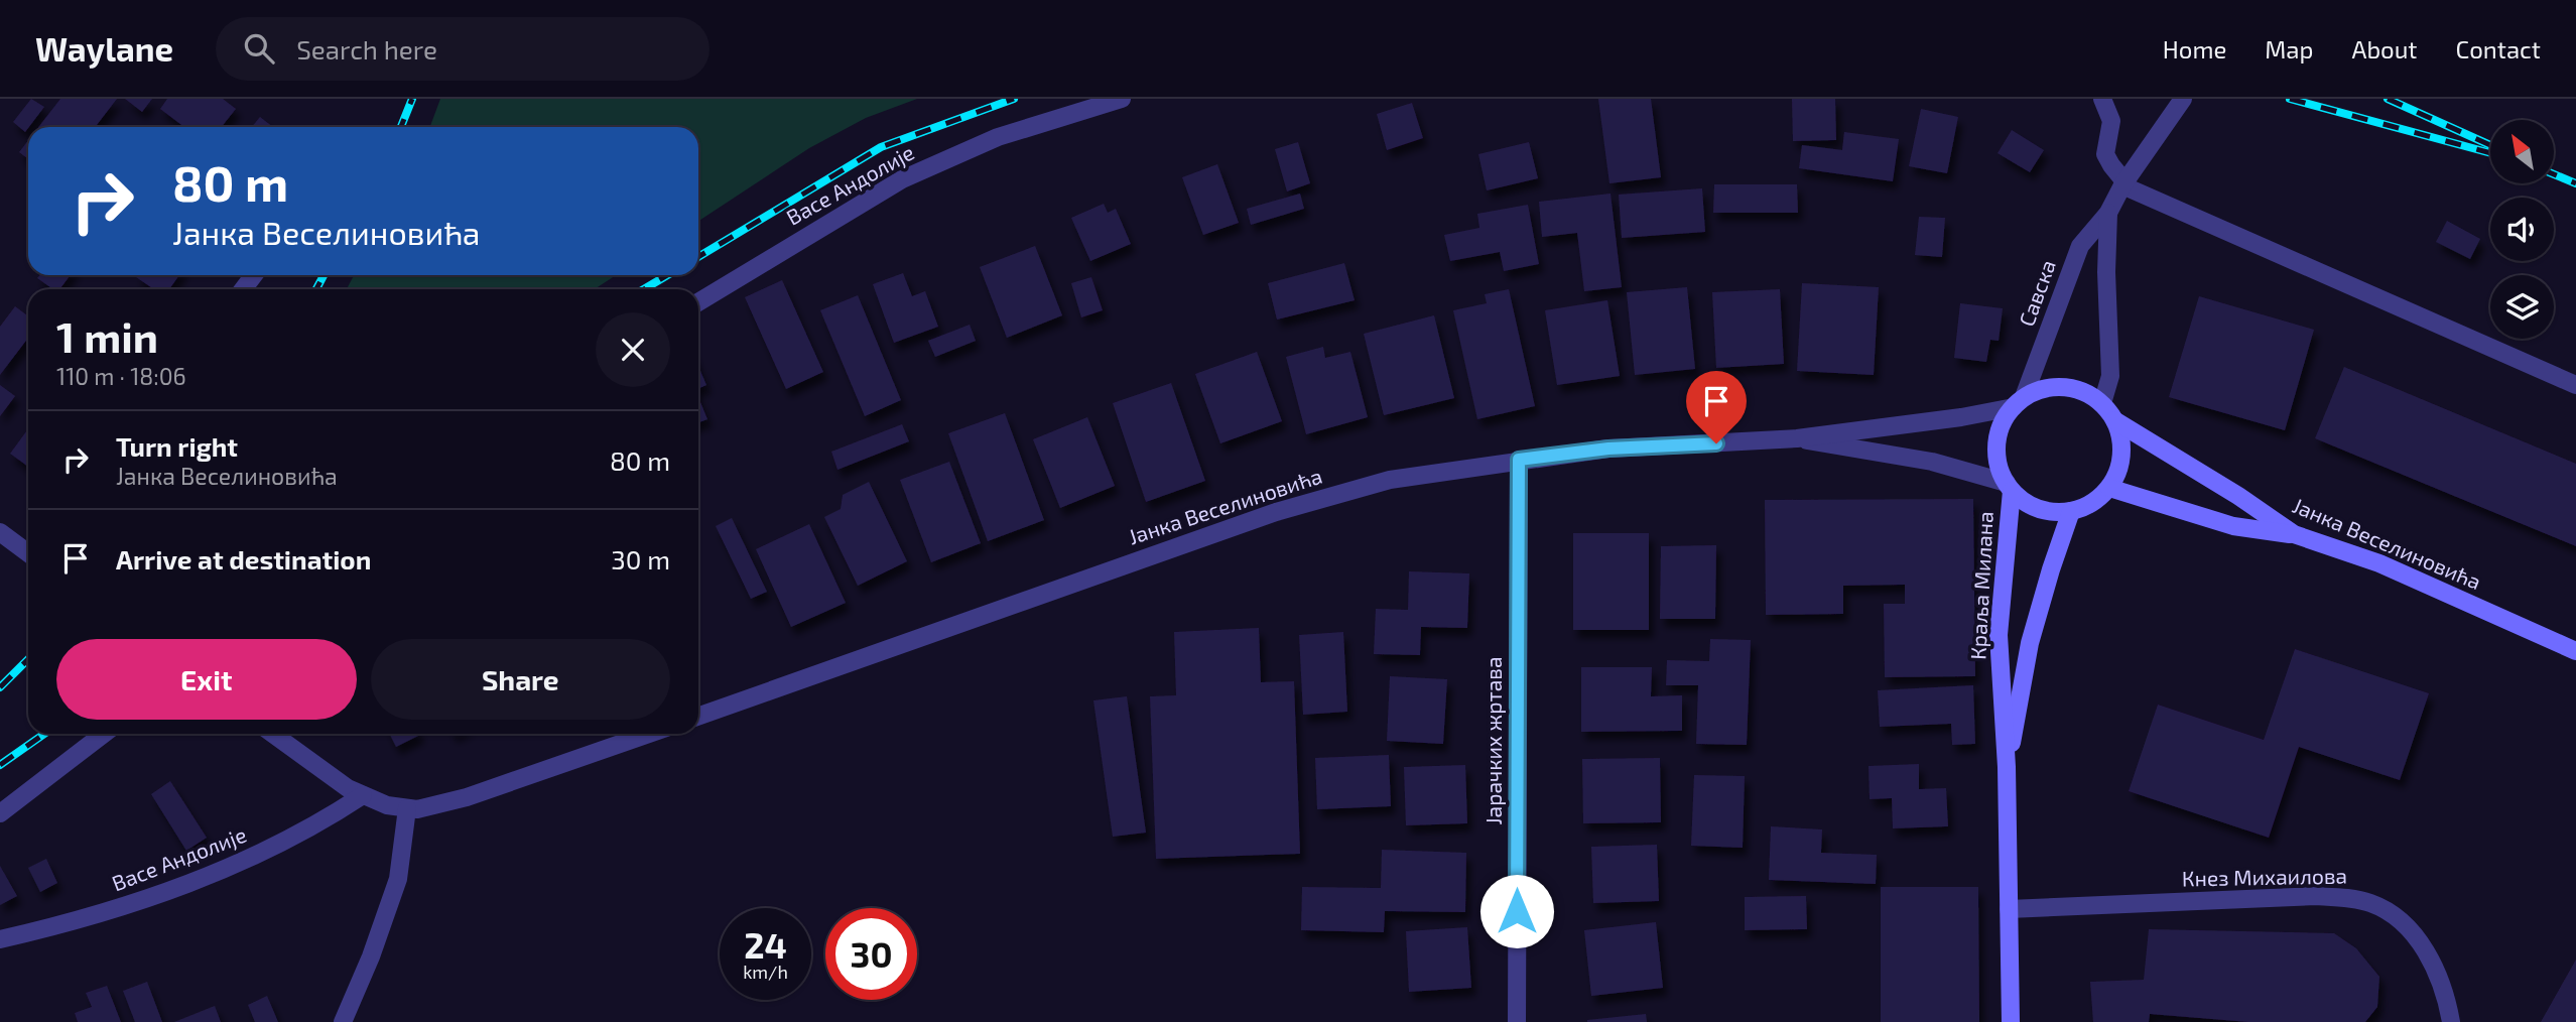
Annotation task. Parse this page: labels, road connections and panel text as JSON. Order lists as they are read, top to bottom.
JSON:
{
  "streets": {
    "main road": ["Јанка Веселиновића", "Краља Милана"],
    "street": [
      "Васе Андолије",
      "Савска",
      "Јарачких жртава",
      "Кнез Михаилова"
    ]
  },
  "crossings": [
    ["Савска", "Јанка Веселиновића"],
    ["Савска", "Краља Милана"],
    ["Јанка Веселиновића", "Краља Милана"],
    ["Јанка Веселиновића", "Јарачких жртава"],
    ["Краља Милана", "Кнез Михаилова"]
  ],
  "north": "top left",
  "page": {
    "header": "Waylane",
    "search": "Search here",
    "nav": [
      "Home",
      "Map",
      "About",
      "Contact"
    ],
    "turn": ["80 m", "Јанка Веселиновића"],
    "heading": ["1 min", "110 m · 18:06"],
    "list": [
      {
        "name": "Turn right",
        "note": "Јанка Веселиновића",
        "value": "80 m"
      },
      {
        "name": "Arrive at destination",
        "value": "30 m"
      }
    ],
    "buttons": ["Exit", "Share"],
    "speed": "24 km/h",
    "limit": "30"
  }
}
